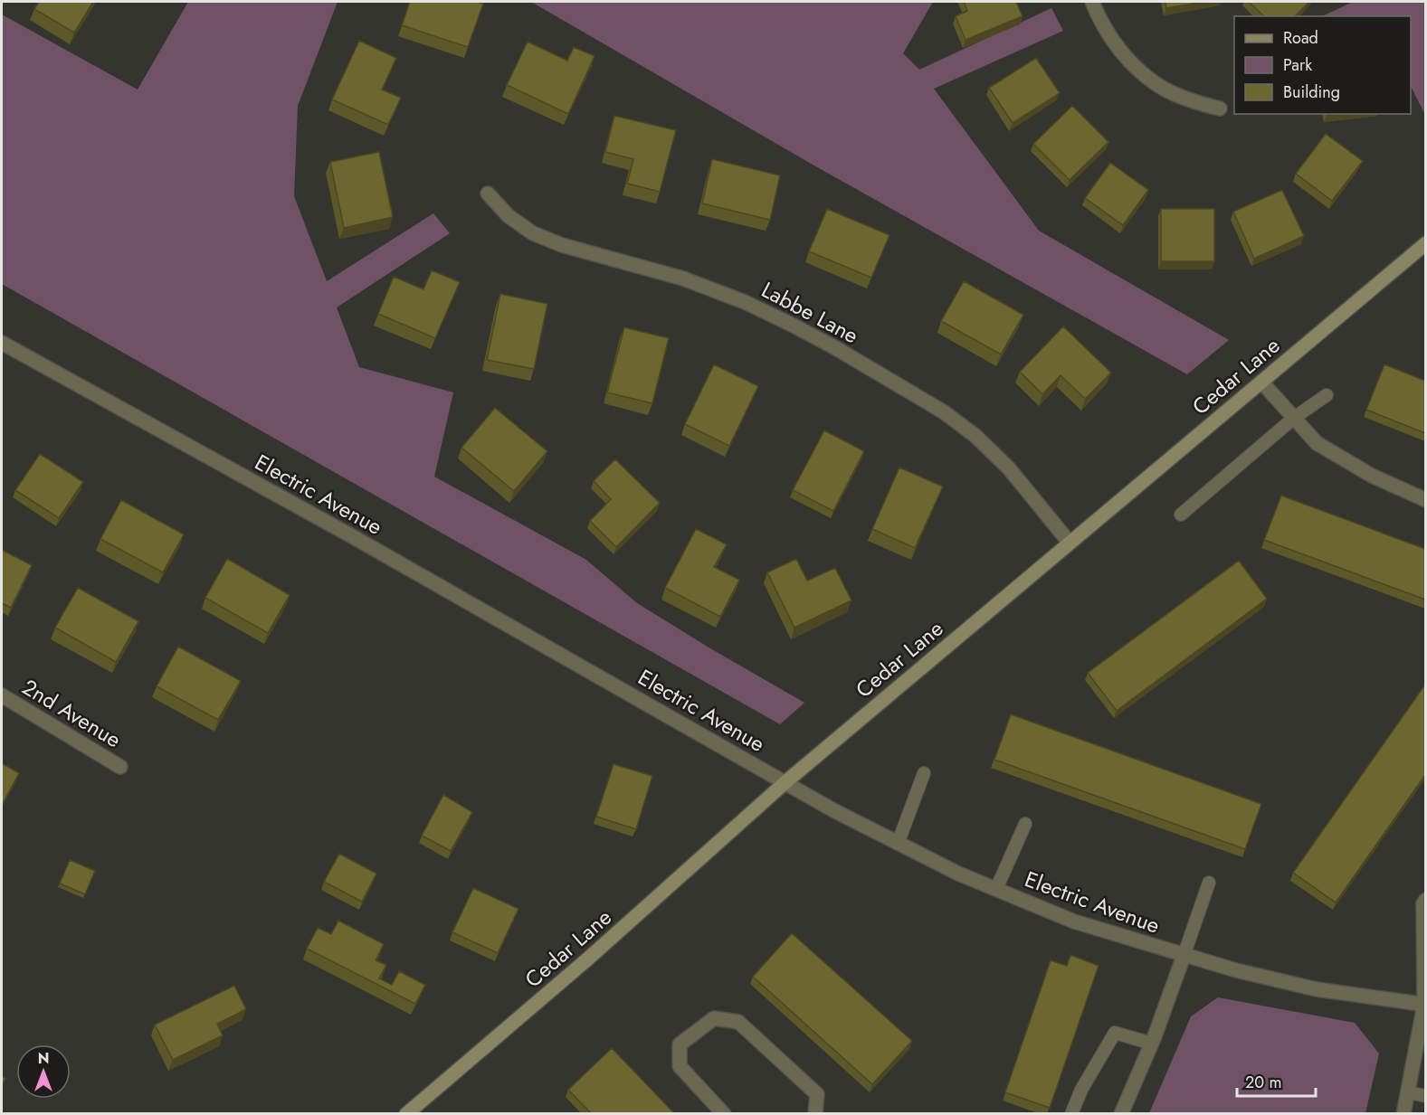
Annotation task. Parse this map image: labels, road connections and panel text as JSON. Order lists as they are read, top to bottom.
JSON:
{
  "streets": {
    "main road": ["Cedar Lane"],
    "street": ["Labbe Lane", "Electric Avenue", "2nd Avenue"]
  },
  "crossings": [
    ["Labbe Lane", "Cedar Lane"],
    ["Cedar Lane", "Electric Avenue"]
  ],
  "legend": ["Road", "Park", "Building"],
  "scale_bar": "20 m",
  "north": "top"
}
